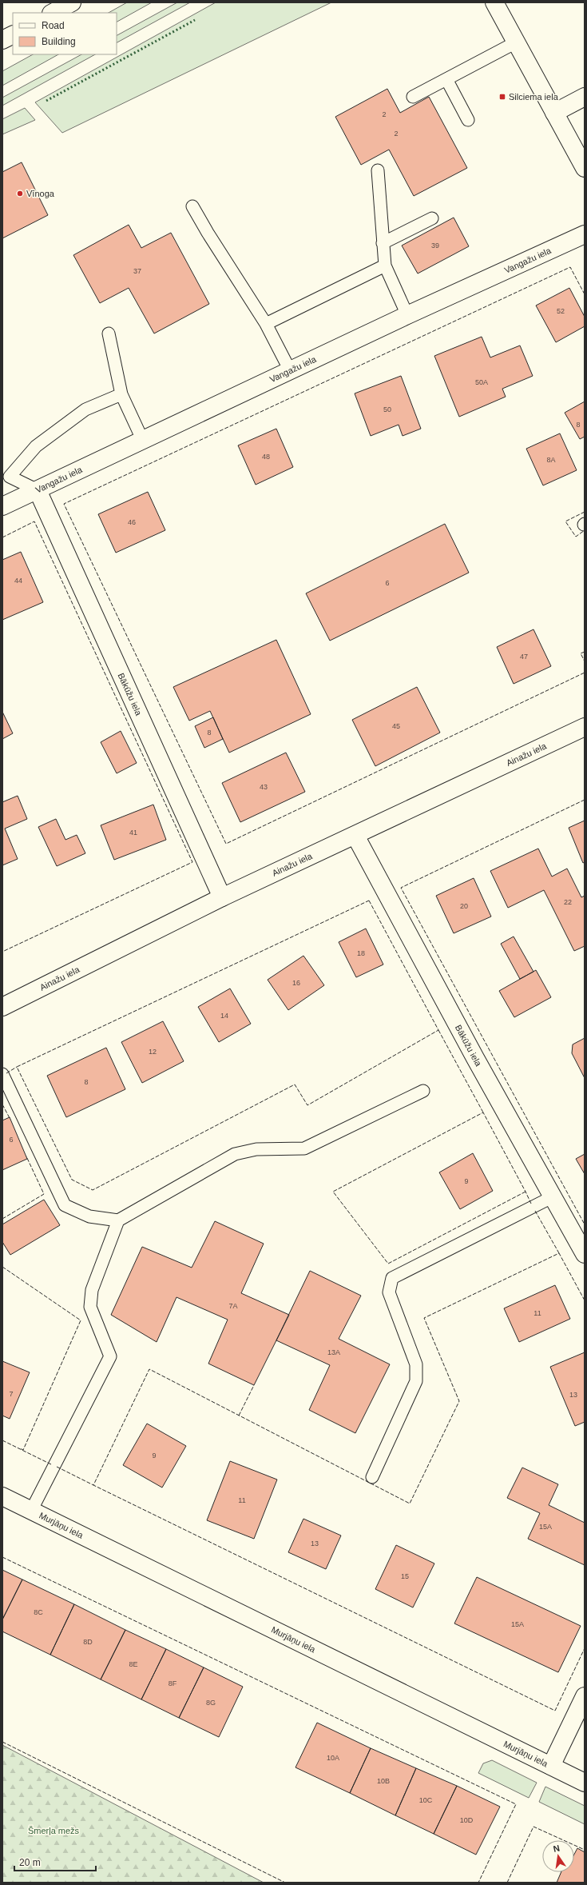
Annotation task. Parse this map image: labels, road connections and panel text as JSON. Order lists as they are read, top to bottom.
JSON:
{
  "streets": {
    "main road": [
      "Vangažu iela",
      "Bākūžu iela",
      "Ainažu iela",
      "Murjāņu iela"
    ]
  },
  "crossings": [
    ["Vangažu iela", "Bākūžu iela"],
    ["Bākūžu iela", "Ainažu iela"]
  ],
  "parks": ["Šmerļa mežs"],
  "places": {
    "transit": ["Silciema iela"],
    "other": ["Vīnoga"]
  },
  "house_numbers": [
    "2",
    "2",
    "39",
    "37",
    "52",
    "50A",
    "50",
    "8",
    "48",
    "8A",
    "46",
    "44",
    "6",
    "47",
    "45",
    "8",
    "43",
    "41",
    "22",
    "20",
    "18",
    "16",
    "14",
    "12",
    "8",
    "6",
    "9",
    "7A",
    "11",
    "13A",
    "7",
    "13",
    "9",
    "11",
    "15A",
    "13",
    "15",
    "8C",
    "15A",
    "8D",
    "8E",
    "8F",
    "8G",
    "10A",
    "10B",
    "10C",
    "10D"
  ],
  "legend": ["Road", "Building"],
  "scale_bar": "20 m",
  "north": "top"
}
